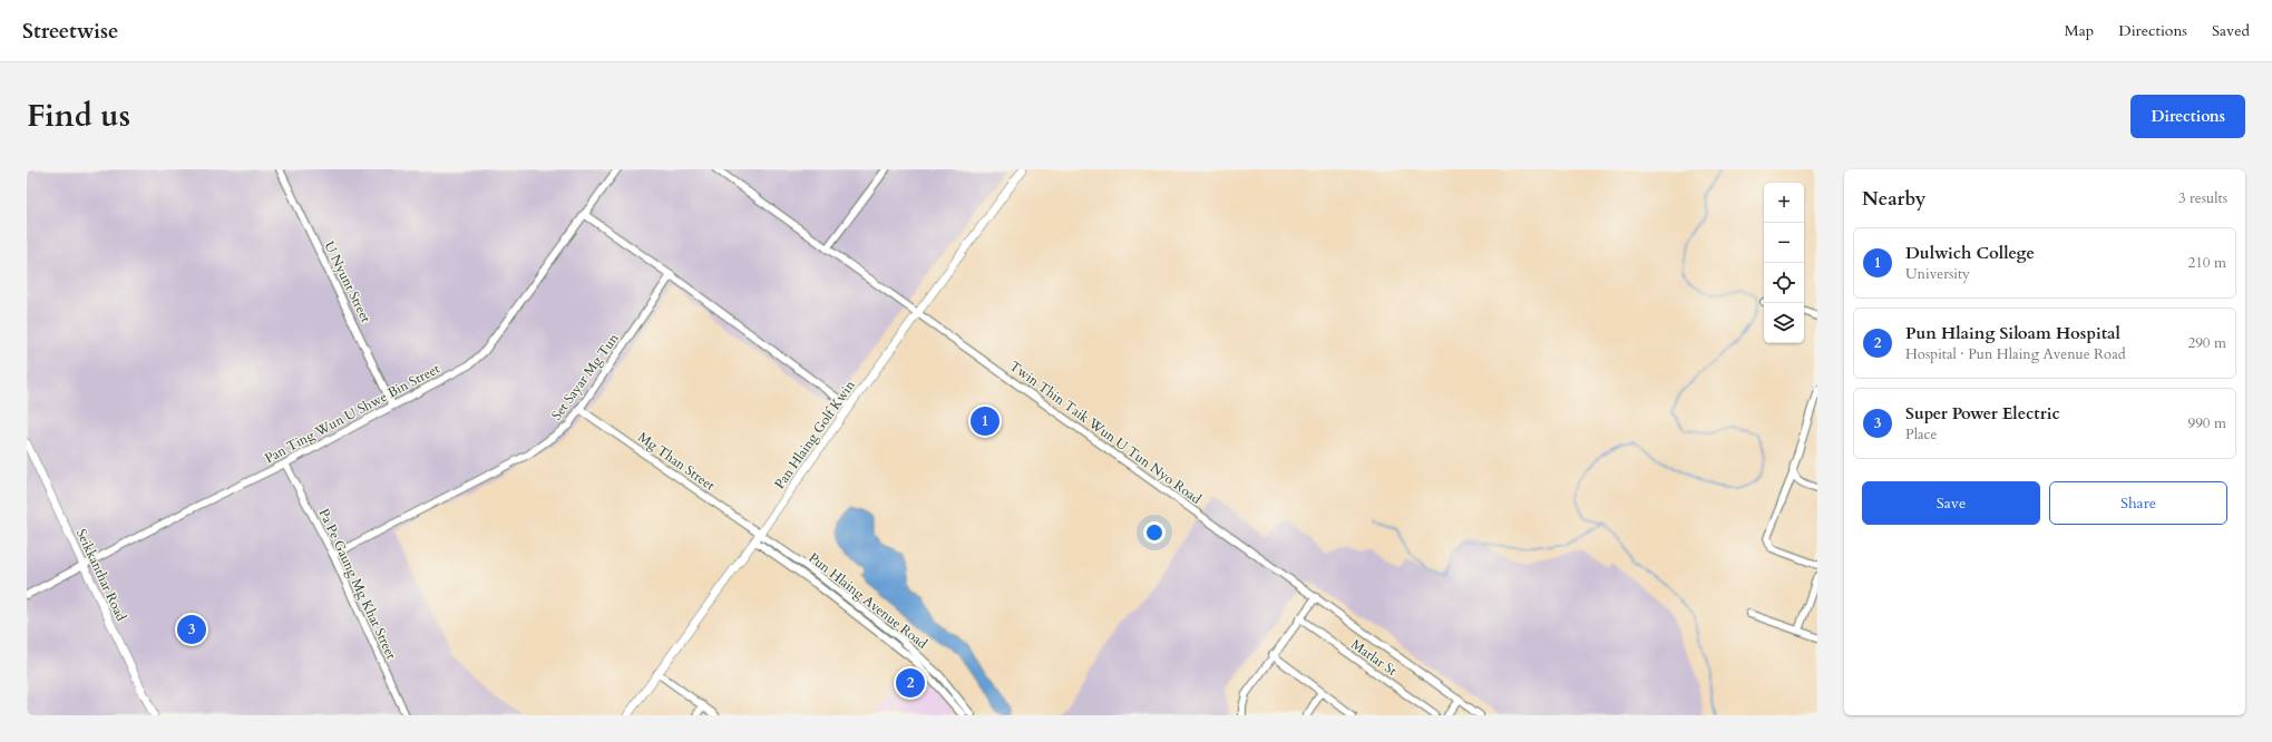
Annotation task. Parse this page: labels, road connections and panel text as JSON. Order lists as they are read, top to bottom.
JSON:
{
  "streets": {
    "street": [
      "U Nyunt Street",
      "Set Sayar Mg Tun",
      "Pan Ting Wun U Shwe Bin Street",
      "Twin Thin Taik Wun U Tun Nyo Road",
      "Pan Hlaing Golf Kwin",
      "Mg Than Street",
      "Seikkanthar Road",
      "Pa Pe Gaung Mg Khat Street",
      "Pun Hlaing Avenue Road",
      "Marlar St"
    ]
  },
  "crossings": [
    ["U Nyunt Street", "Pan Ting Wun U Shwe Bin Street"],
    ["Set Sayar Mg Tun", "Mg Than Street"],
    ["Set Sayar Mg Tun", "Pa Pe Gaung Mg Khat Street"],
    ["Pan Ting Wun U Shwe Bin Street", "Seikkanthar Road"],
    ["Pan Ting Wun U Shwe Bin Street", "Pa Pe Gaung Mg Khat Street"],
    ["Twin Thin Taik Wun U Tun Nyo Road", "Pan Hlaing Golf Kwin"],
    ["Pan Hlaing Golf Kwin", "Mg Than Street"],
    ["Pan Hlaing Golf Kwin", "Pun Hlaing Avenue Road"],
    ["Mg Than Street", "Pun Hlaing Avenue Road"]
  ],
  "page": {
    "header": "Streetwise",
    "nav": ["Map", "Directions", "Saved"],
    "title": "Find us",
    "buttons": [
      "Directions",
      ["Save", "Share"]
    ],
    "heading": ["Nearby", "3 results"],
    "map_buttons": ["+", "−"],
    "list": [
      {
        "mark": "1",
        "name": "Dulwich College",
        "note": "University",
        "value": "210 m"
      },
      {
        "mark": "2",
        "name": "Pun Hlaing Siloam Hospital",
        "note": "Hospital · Pun Hlaing Avenue Road",
        "value": "290 m"
      },
      {
        "mark": "3",
        "name": "Super Power Electric",
        "note": "Place",
        "value": "990 m"
      }
    ],
    "pins": ["1", "3", "2"]
  }
}
